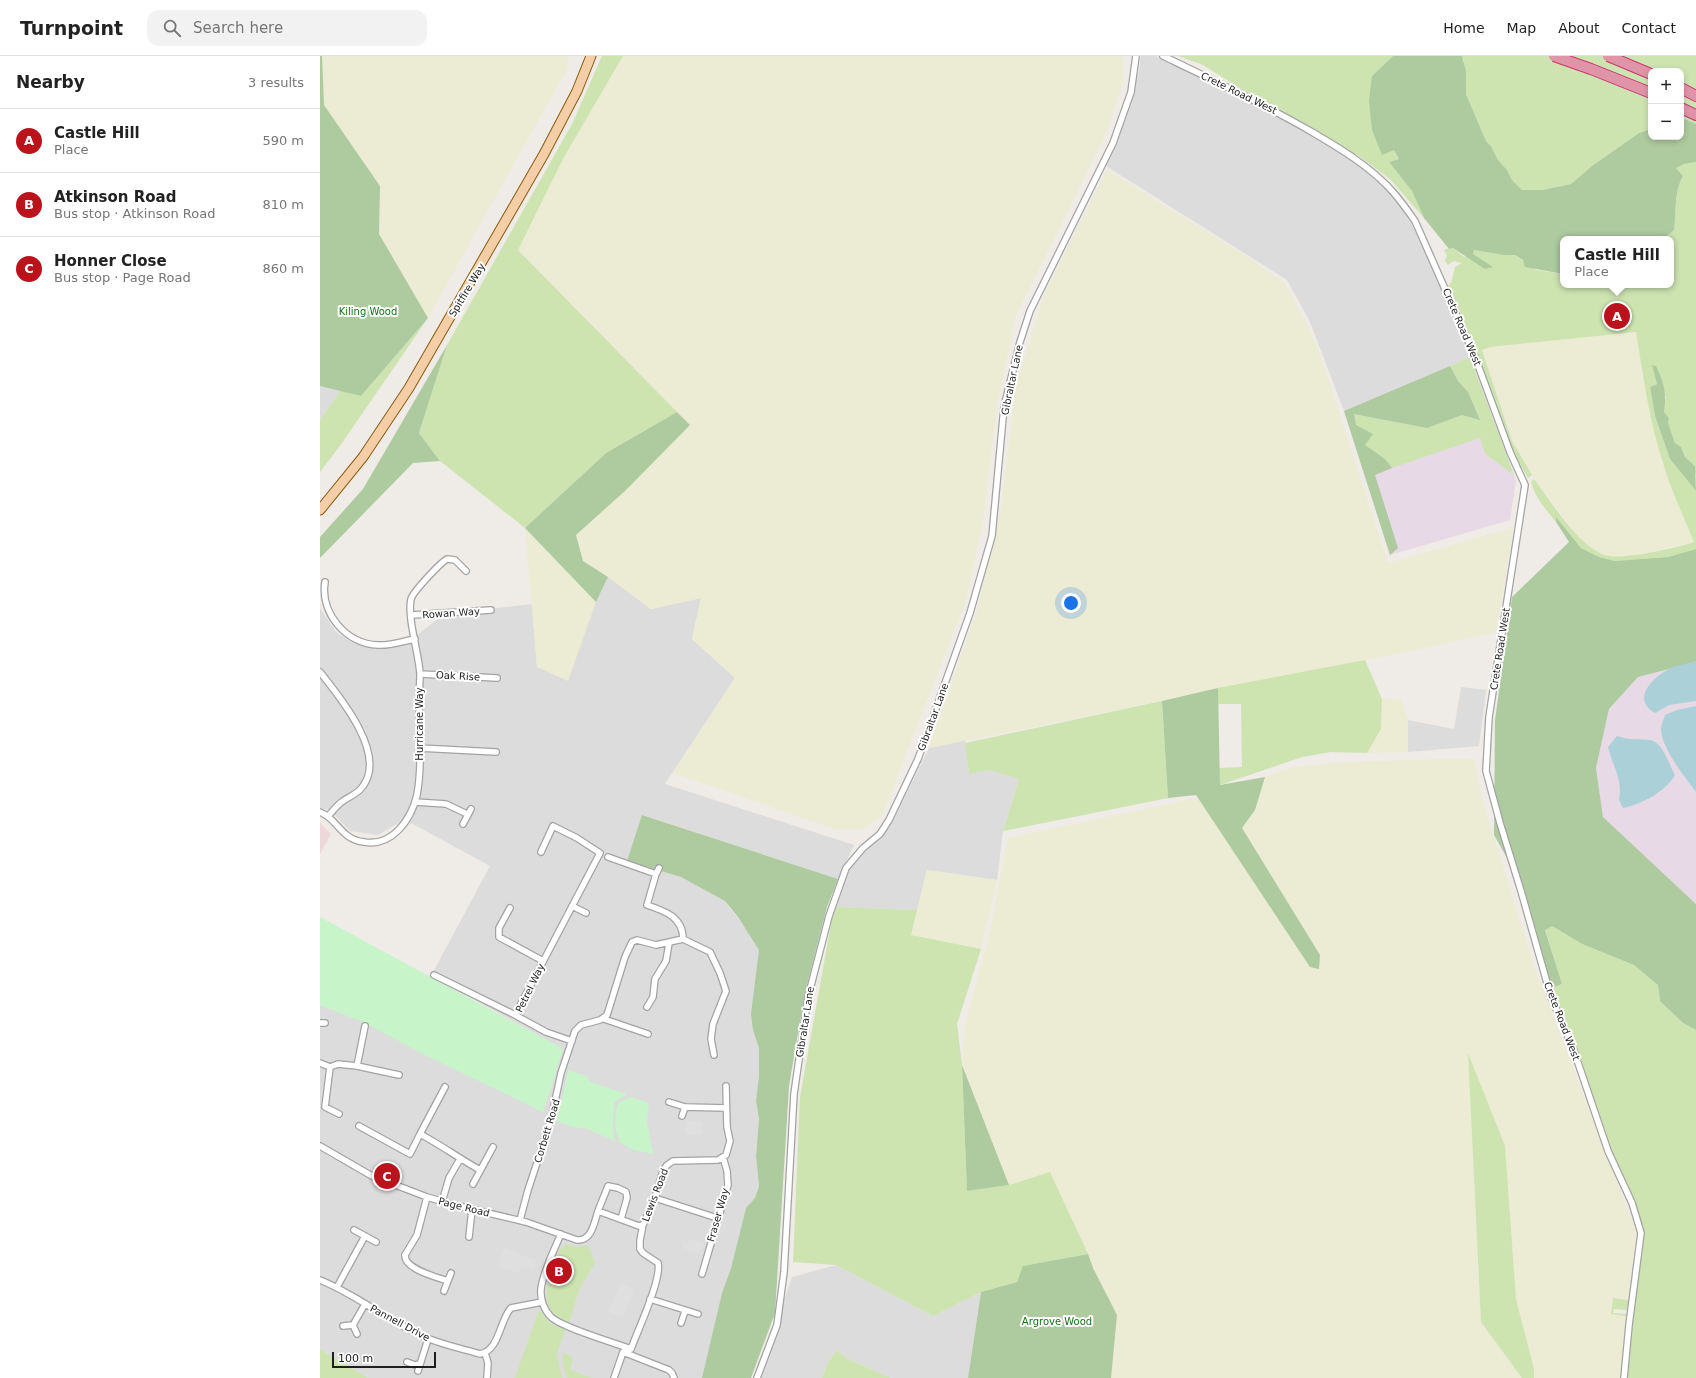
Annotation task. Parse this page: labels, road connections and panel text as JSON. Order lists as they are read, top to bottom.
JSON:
{
  "streets": {
    "main road": ["Spitfire Way"],
    "street": [
      "Crete Road West",
      "Gibraltar Lane",
      "Rowan Way",
      "Oak Rise",
      "Hurricane Way",
      "Petrel Way",
      "Corbett Road",
      "Lewis Road",
      "Page Road",
      "Fraser Way",
      "Pannell Drive"
    ]
  },
  "crossings": [
    ["Rowan Way", "Hurricane Way"],
    ["Oak Rise", "Hurricane Way"],
    ["Petrel Way", "Corbett Road"],
    ["Corbett Road", "Page Road"],
    ["Lewis Road", "Fraser Way"]
  ],
  "parks": ["Kiling Wood", "Argrove Wood"],
  "scale_bar": "100 m",
  "page": {
    "header": "Turnpoint",
    "search": "Search here",
    "nav": [
      "Home",
      "Map",
      "About",
      "Contact"
    ],
    "heading": ["Nearby", "3 results"],
    "map_buttons": ["+", "−"],
    "list": [
      {
        "mark": "A",
        "name": "Castle Hill",
        "note": "Place",
        "value": "590 m"
      },
      {
        "mark": "B",
        "name": "Atkinson Road",
        "note": "Bus stop · Atkinson Road",
        "value": "810 m"
      },
      {
        "mark": "C",
        "name": "Honner Close",
        "note": "Bus stop · Page Road",
        "value": "860 m"
      }
    ],
    "popup": ["Castle Hill", "Place"],
    "pins": ["A", "C", "B"],
    "scale": "100 m"
  }
}
